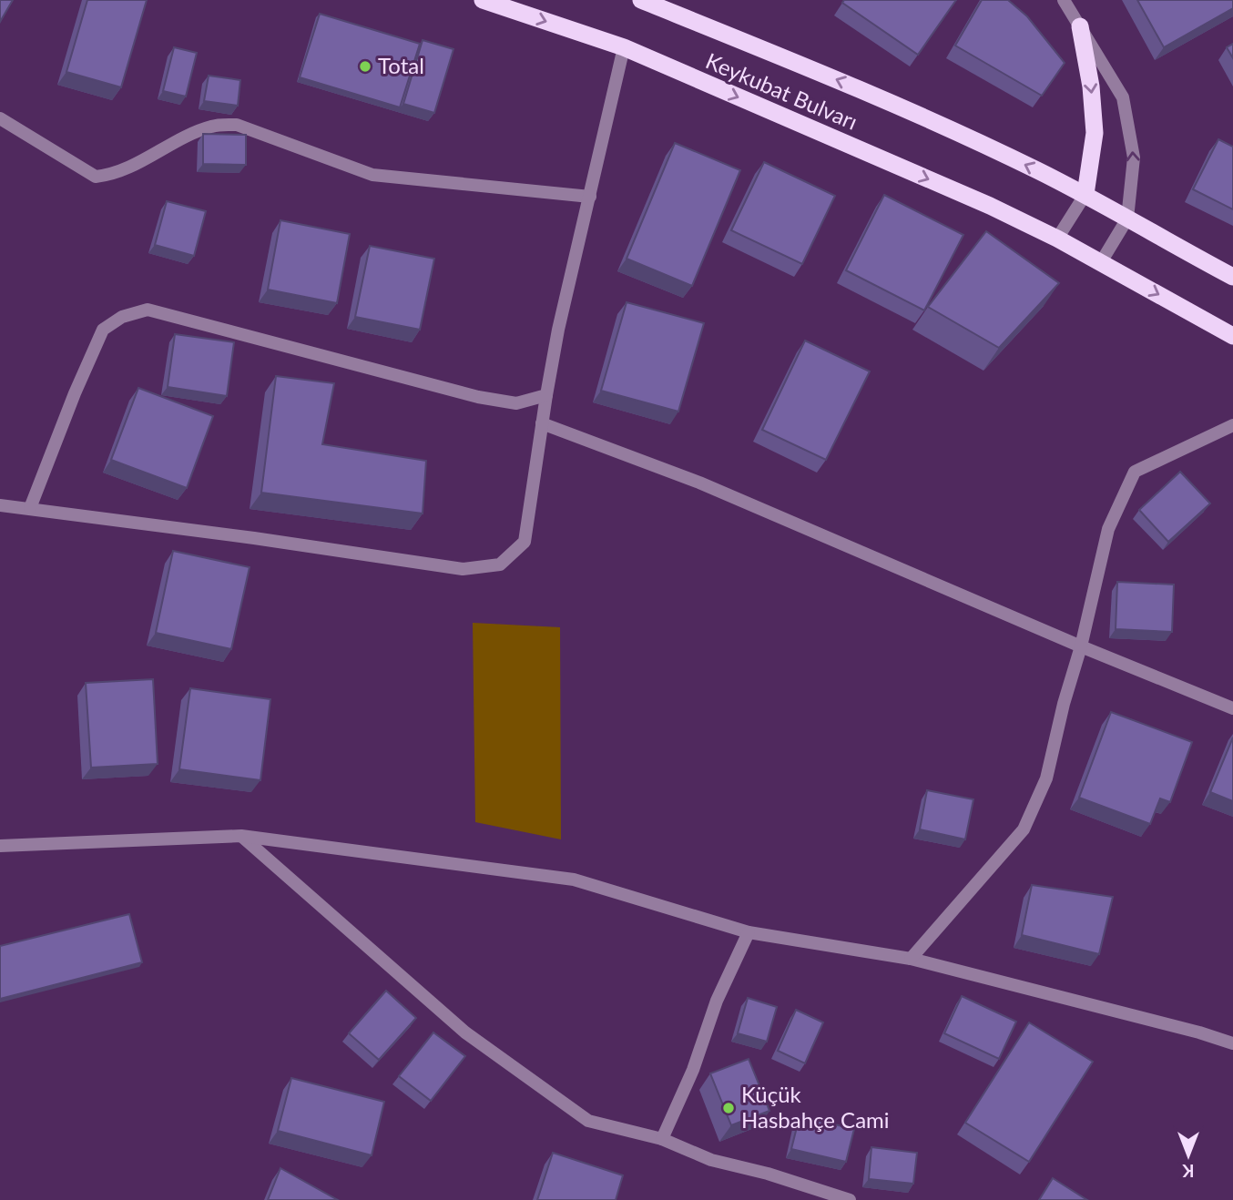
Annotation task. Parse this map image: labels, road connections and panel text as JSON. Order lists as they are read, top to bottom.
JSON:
{
  "streets": {
    "highway": ["Keykubat Bulvarı"]
  },
  "places": ["Total", "Küçük Hasbahçe Cami"],
  "north": "bottom"
}
